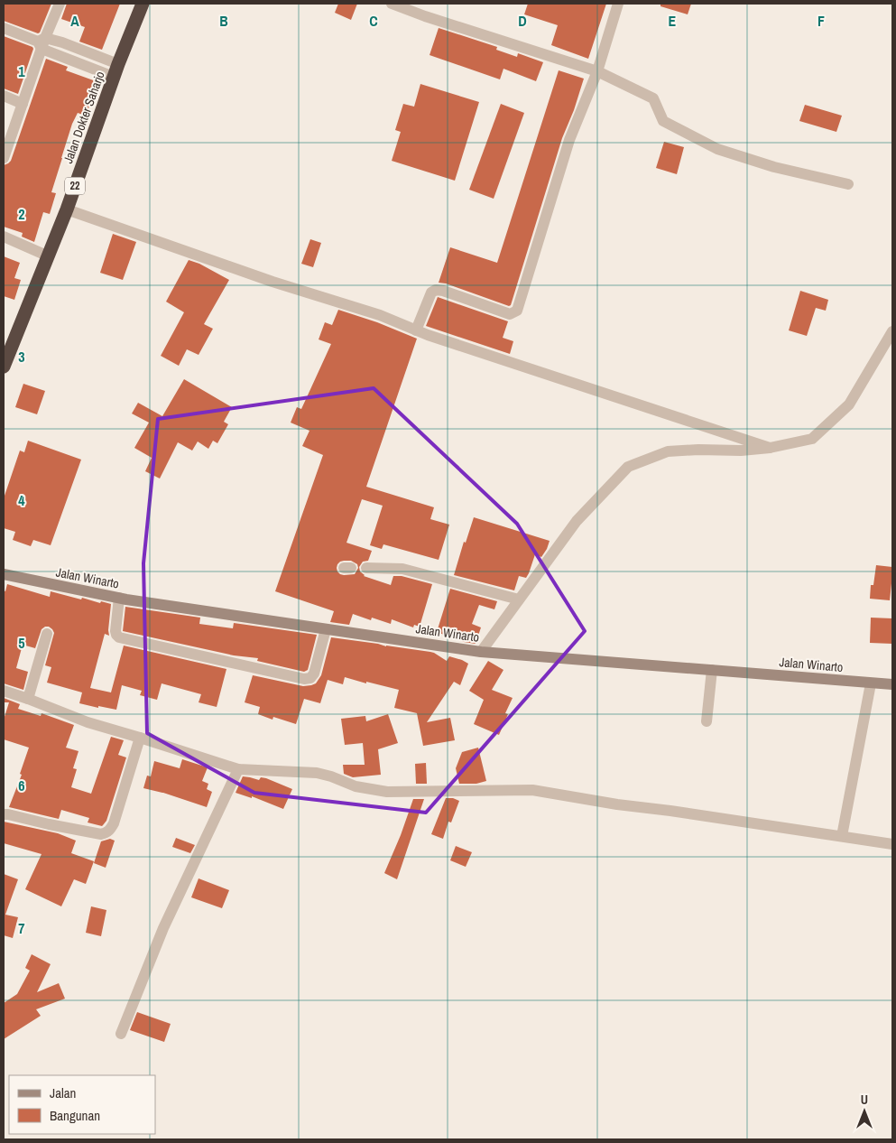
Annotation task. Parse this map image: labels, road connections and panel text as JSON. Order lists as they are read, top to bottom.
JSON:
{
  "streets": {
    "highway": ["Jalan Dokter Saharjo", "22"],
    "street": ["Jalan Winarto"]
  },
  "legend": ["Jalan", "Bangunan"],
  "north": "top",
  "grid": {
    "columns": [
      "A",
      "B",
      "C",
      "D",
      "E",
      "F"
    ],
    "rows": [
      "1",
      "2",
      "3",
      "4",
      "5",
      "6",
      "7"
    ]
  }
}
